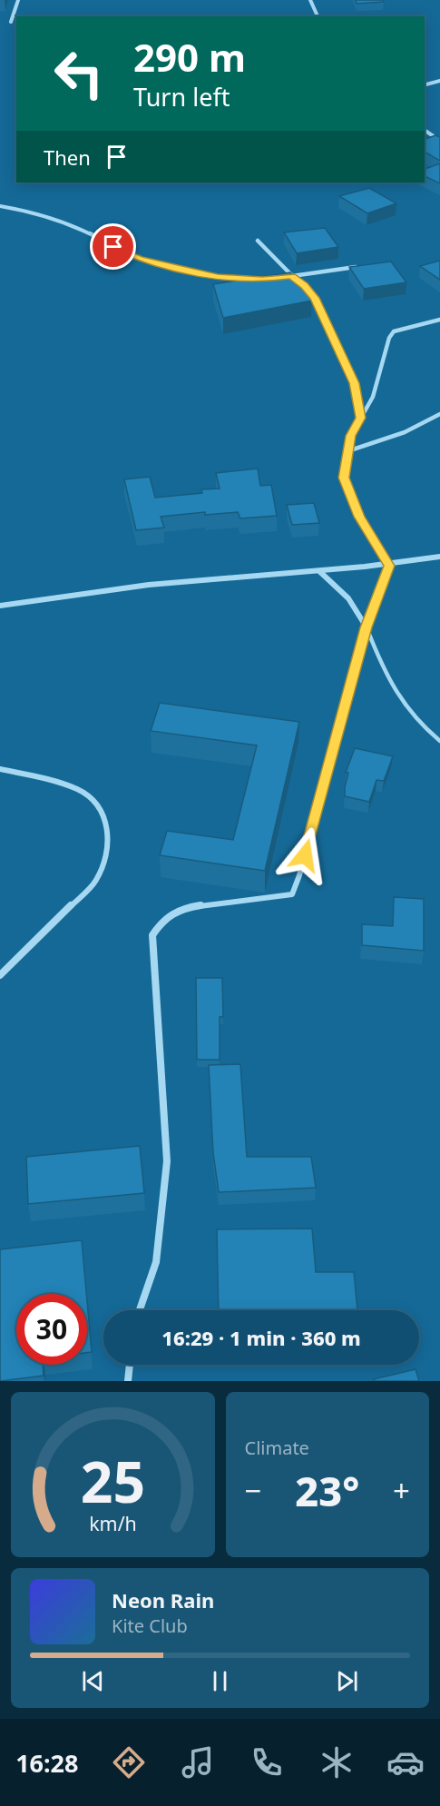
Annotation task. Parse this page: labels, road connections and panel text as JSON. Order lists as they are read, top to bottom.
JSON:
{
  "page": {
    "turn": ["290 m", "Turn left"],
    "then": "Then",
    "limit": "30",
    "trip": "16:29 · 1 min · 360 m",
    "tile": "Climate",
    "heat": ["−", "23°", "+"],
    "song": ["Neon Rain", "Kite Club"],
    "tabs": "16:28",
    "gauge": ["25", "km/h"]
  }
}
